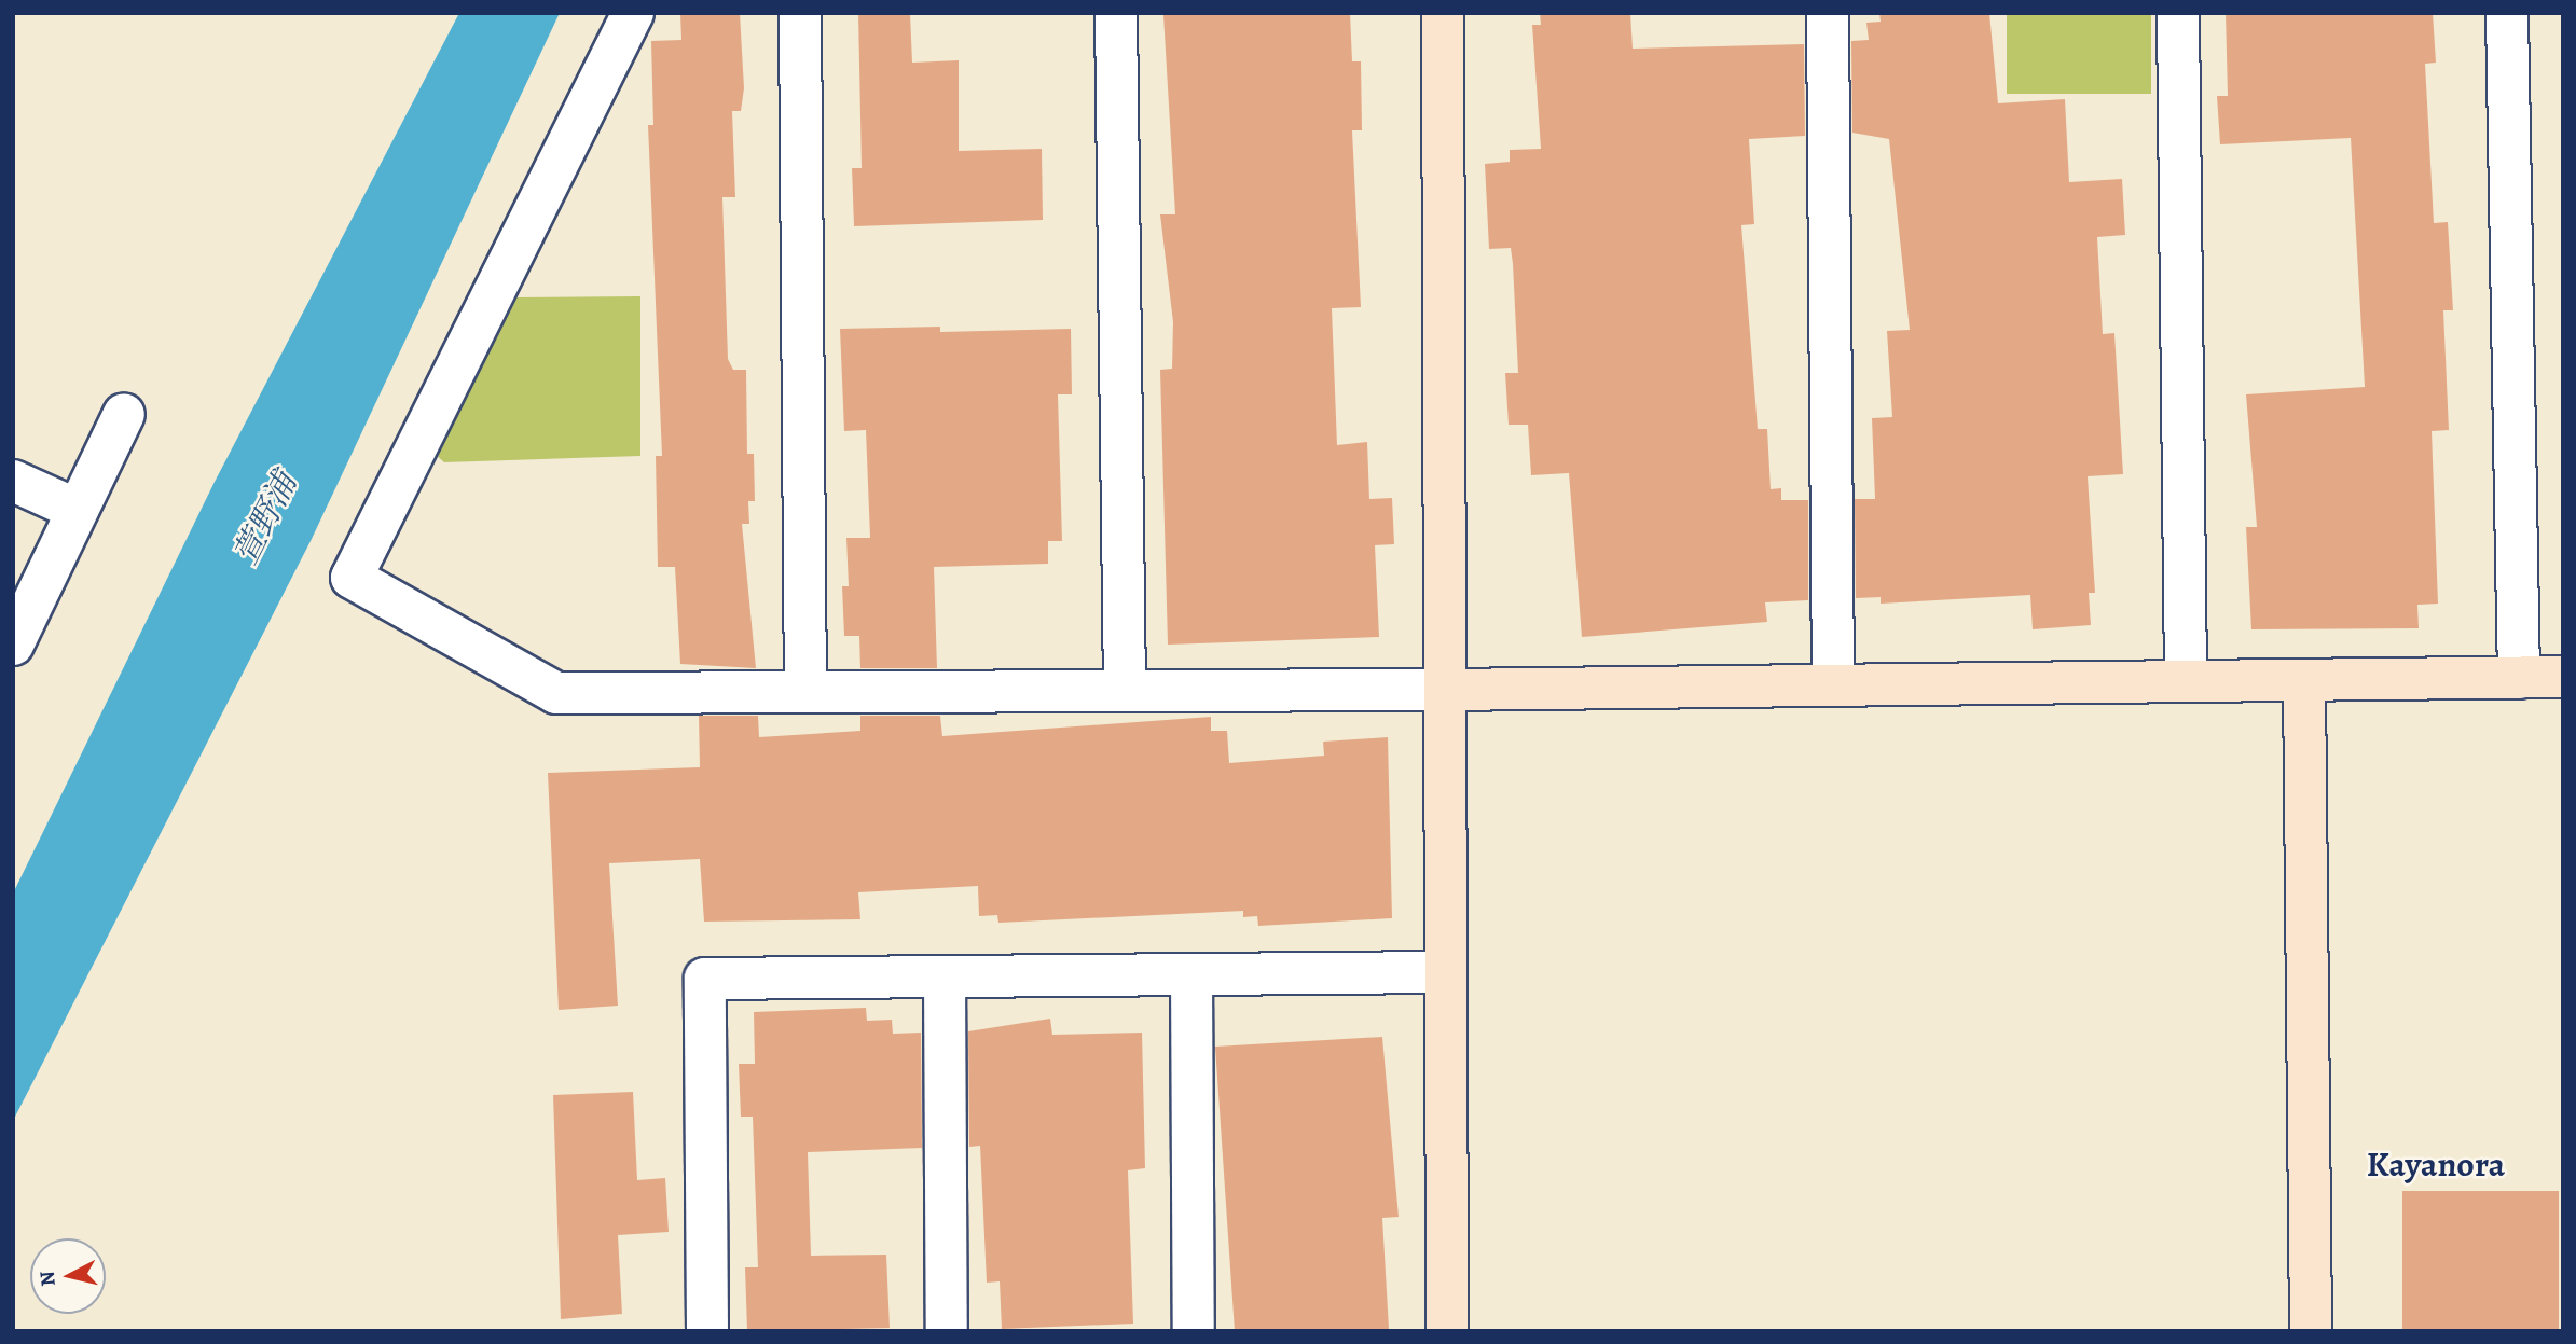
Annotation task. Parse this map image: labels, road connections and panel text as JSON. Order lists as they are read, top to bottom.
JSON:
{
  "districts": ["Kayanora"],
  "water": ["萱野浦"],
  "north": "left"
}
